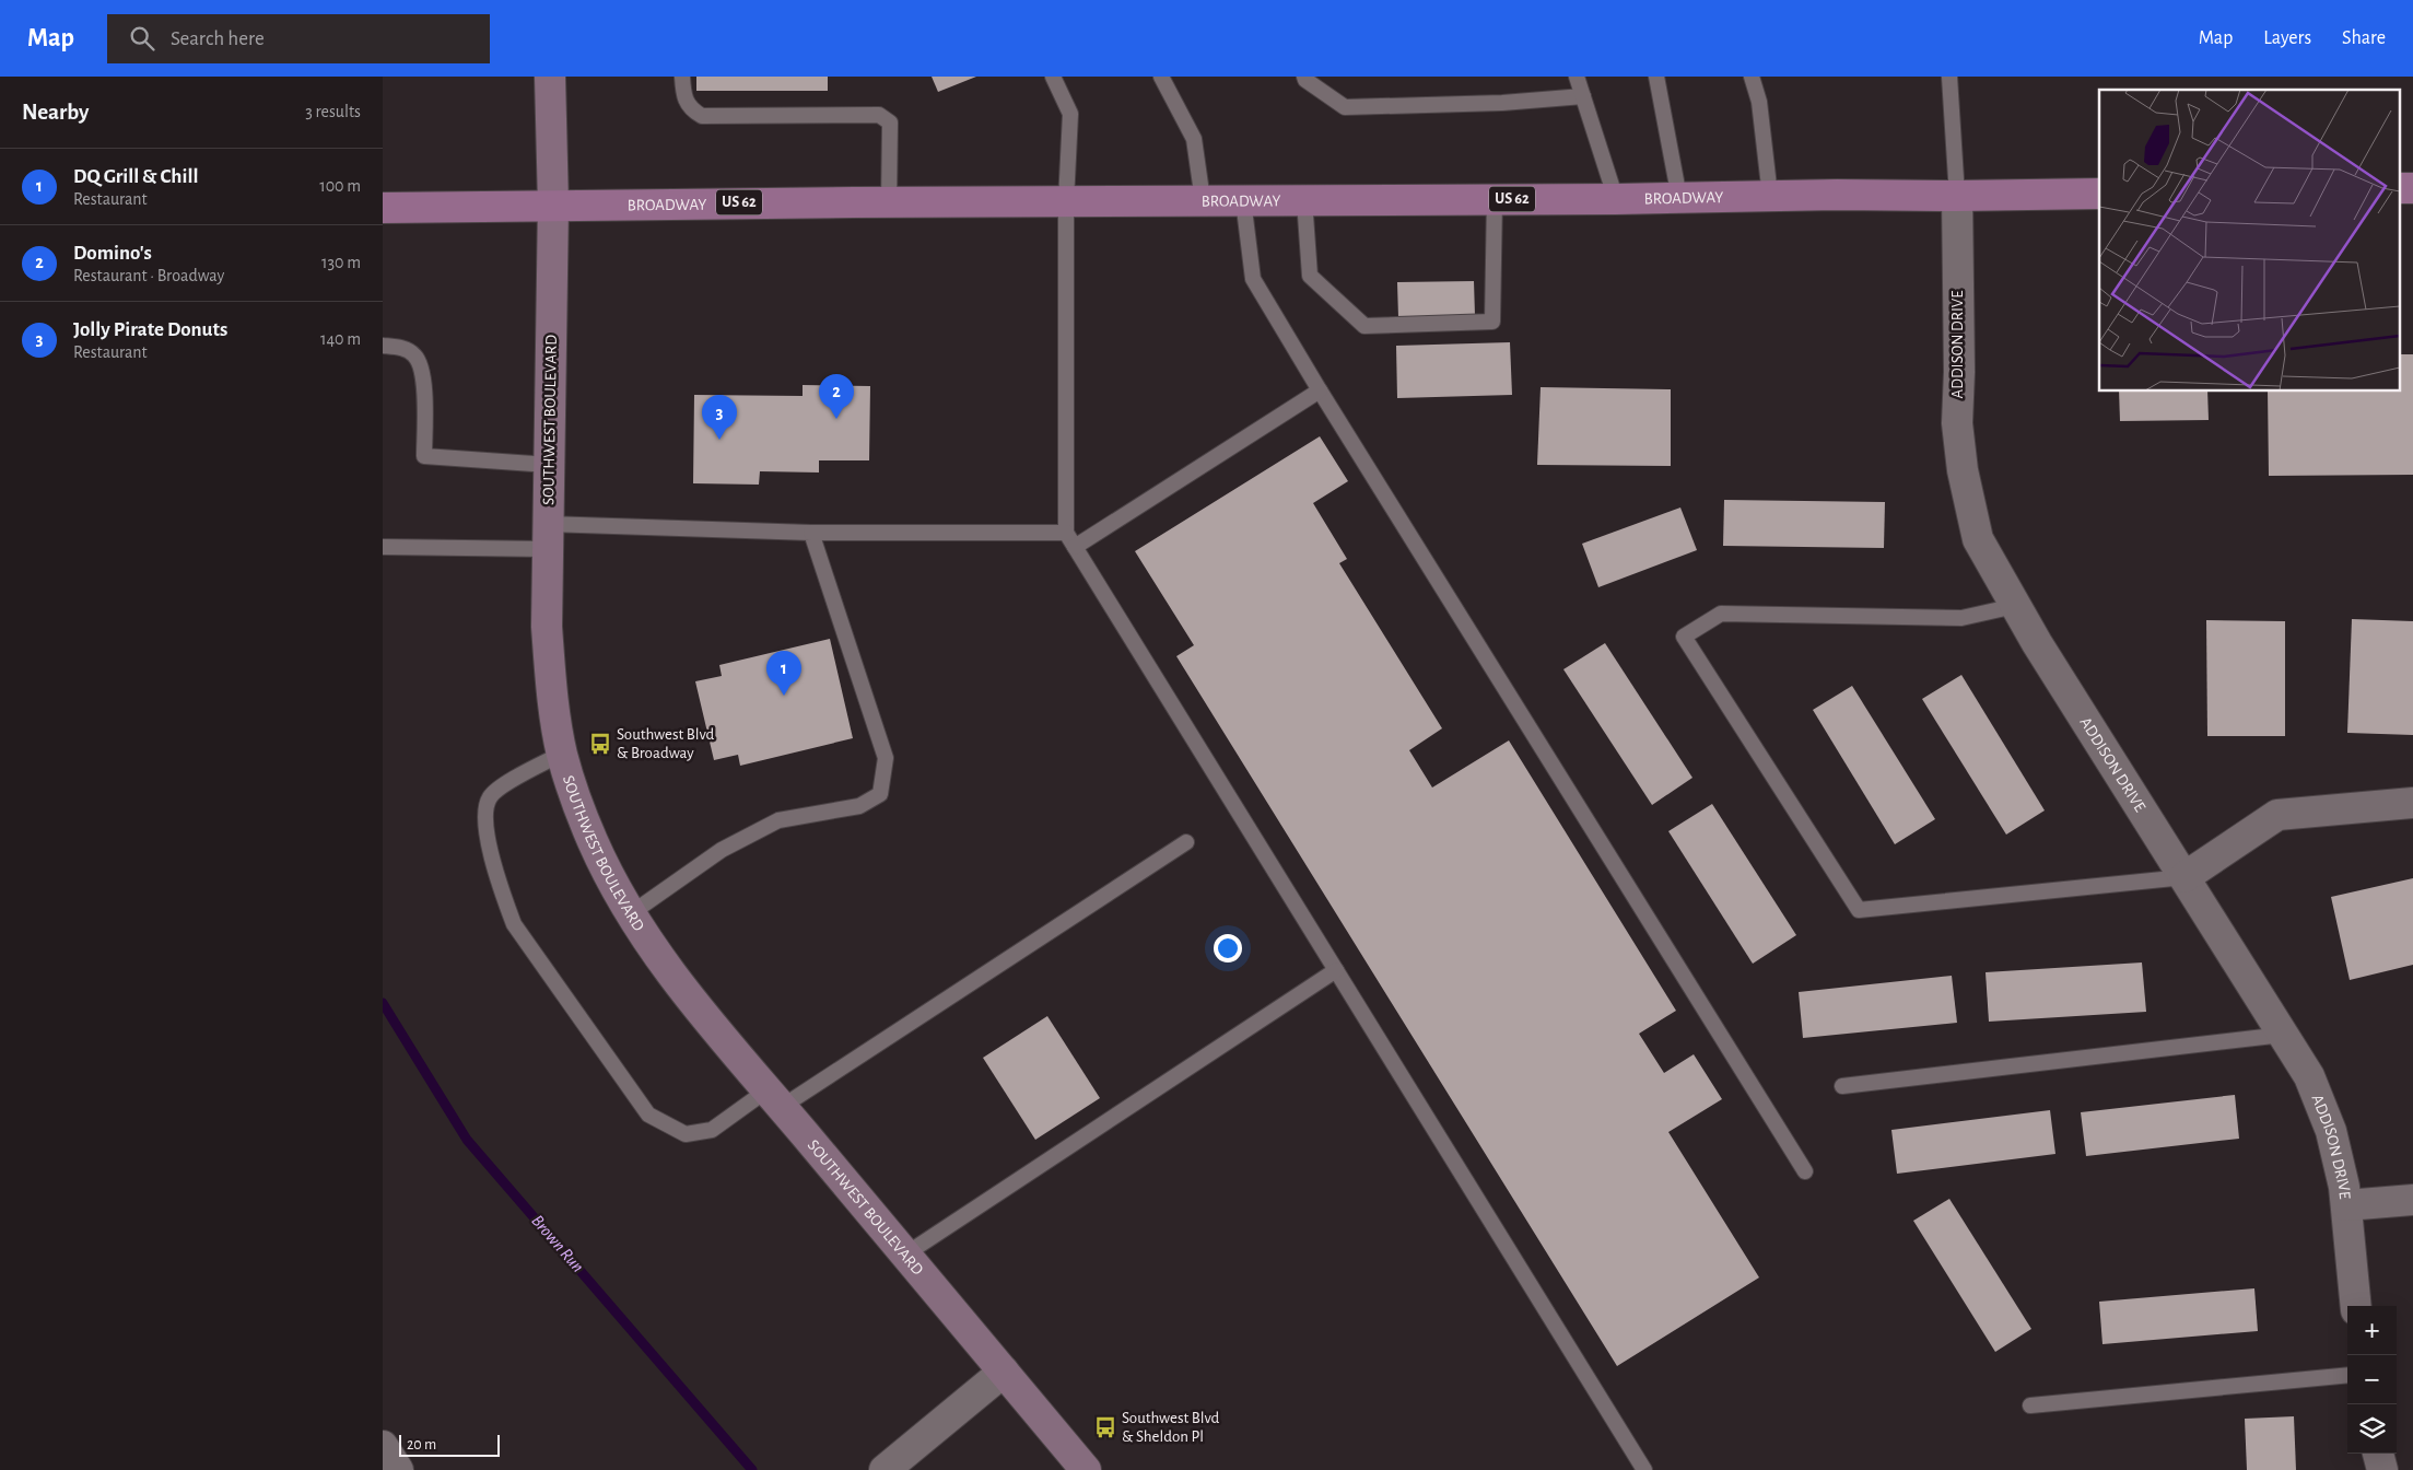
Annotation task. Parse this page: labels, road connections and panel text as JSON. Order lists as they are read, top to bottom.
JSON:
{
  "streets": {
    "main road": ["BROADWAY", "US 62"],
    "street": ["ADDISON DRIVE", "SOUTHWEST BOULEVARD"]
  },
  "crossings": [
    ["BROADWAY", "ADDISON DRIVE"],
    ["BROADWAY", "SOUTHWEST BOULEVARD"]
  ],
  "water": ["Brown Run"],
  "places": {
    "bus stop": ["Southwest Blvd & Broadway", "Southwest Blvd & Sheldon Pl"]
  },
  "scale_bar": "20 m",
  "page": {
    "header": "Map",
    "search": "Search here",
    "nav": ["Map", "Layers", "Share"],
    "heading": ["Nearby", "3 results"],
    "list": [
      {
        "mark": "1",
        "name": "DQ Grill & Chill",
        "note": "Restaurant",
        "value": "100 m"
      },
      {
        "mark": "2",
        "name": "Domino's",
        "note": "Restaurant · Broadway",
        "value": "130 m"
      },
      {
        "mark": "3",
        "name": "Jolly Pirate Donuts",
        "note": "Restaurant",
        "value": "140 m"
      }
    ],
    "pins": ["2", "3", "1"],
    "map_buttons": ["+", "−"],
    "scale": "20 m"
  }
}
